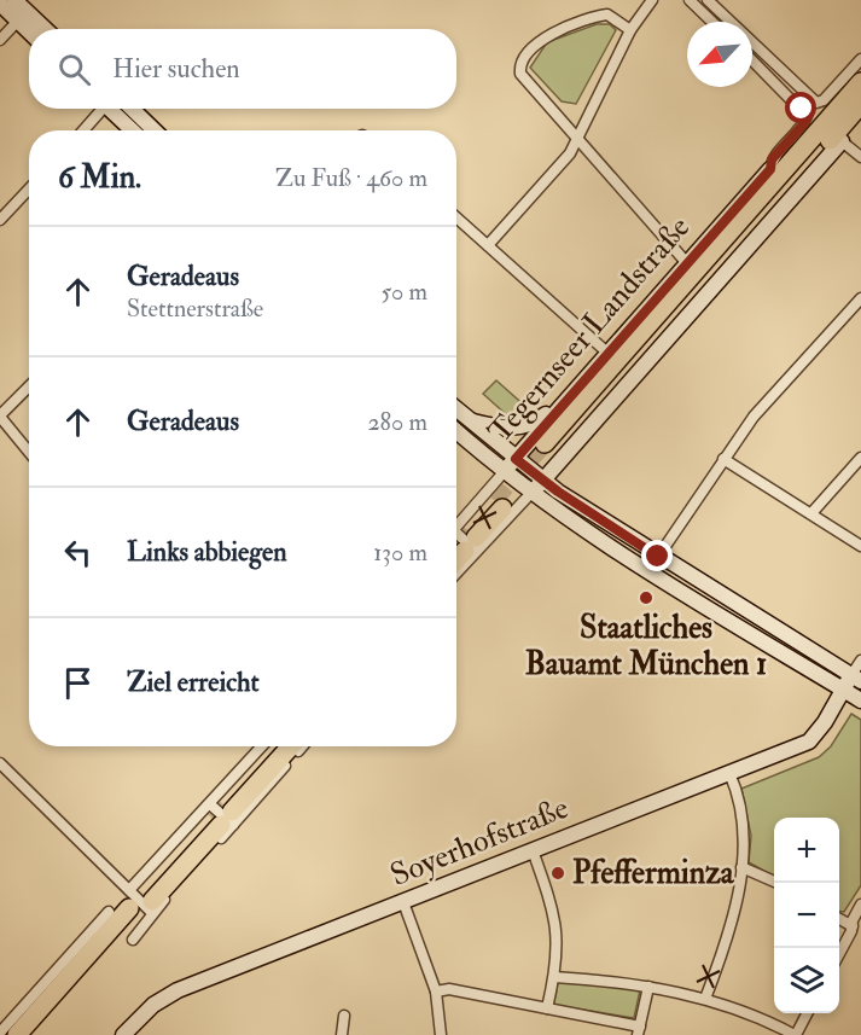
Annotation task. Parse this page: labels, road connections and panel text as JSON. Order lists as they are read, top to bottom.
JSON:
{
  "streets": {
    "main road": ["Tegernseer Landstraße", "Soyerhofstraße"]
  },
  "places": ["Staatliches Bauamt München 1", "Pfefferminza"],
  "north": "bottom left",
  "page": {
    "search": "Hier suchen",
    "heading": ["6 Min.", "Zu Fuß · 460 m"],
    "list": [
      ["Geradeaus", "Stettnerstraße", "50 m"],
      ["Geradeaus", "280 m"],
      ["Links abbiegen", "130 m"],
      "Ziel erreicht"
    ],
    "map_buttons": ["+", "−"]
  }
}
